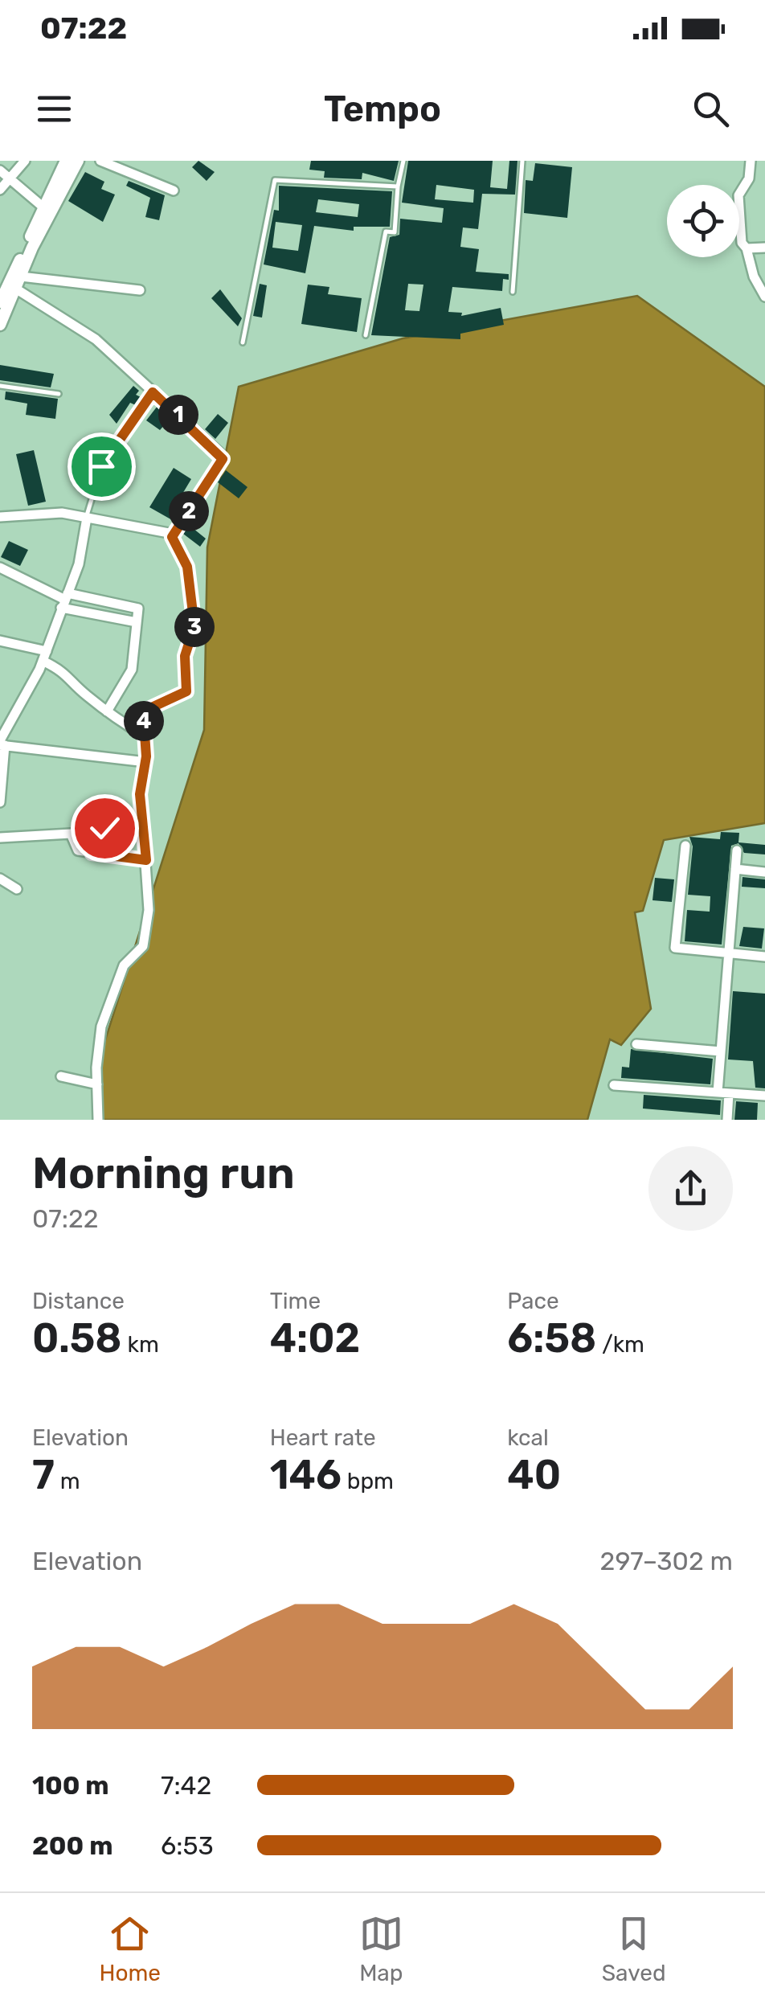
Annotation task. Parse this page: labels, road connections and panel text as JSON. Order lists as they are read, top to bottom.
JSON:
{
  "page": {
    "status": "07:22",
    "header": "Tempo",
    "pins": [
      "1",
      "2",
      "3",
      "4"
    ],
    "heading": ["Morning run", "07:22"],
    "stats": [
      ["Distance", "0.58 km"],
      ["Time", "4:02"],
      ["Pace", "6:58 /km"],
      ["Elevation", "7 m"],
      ["Heart rate", "146 bpm"],
      ["kcal", "40"]
    ],
    "chart": ["Elevation", "297–302 m"],
    "list": [
      {
        "name": "100 m",
        "note": "7:42"
      },
      {
        "name": "200 m",
        "note": "6:53"
      }
    ],
    "tabs": ["Home", "Map", "Saved"]
  }
}
